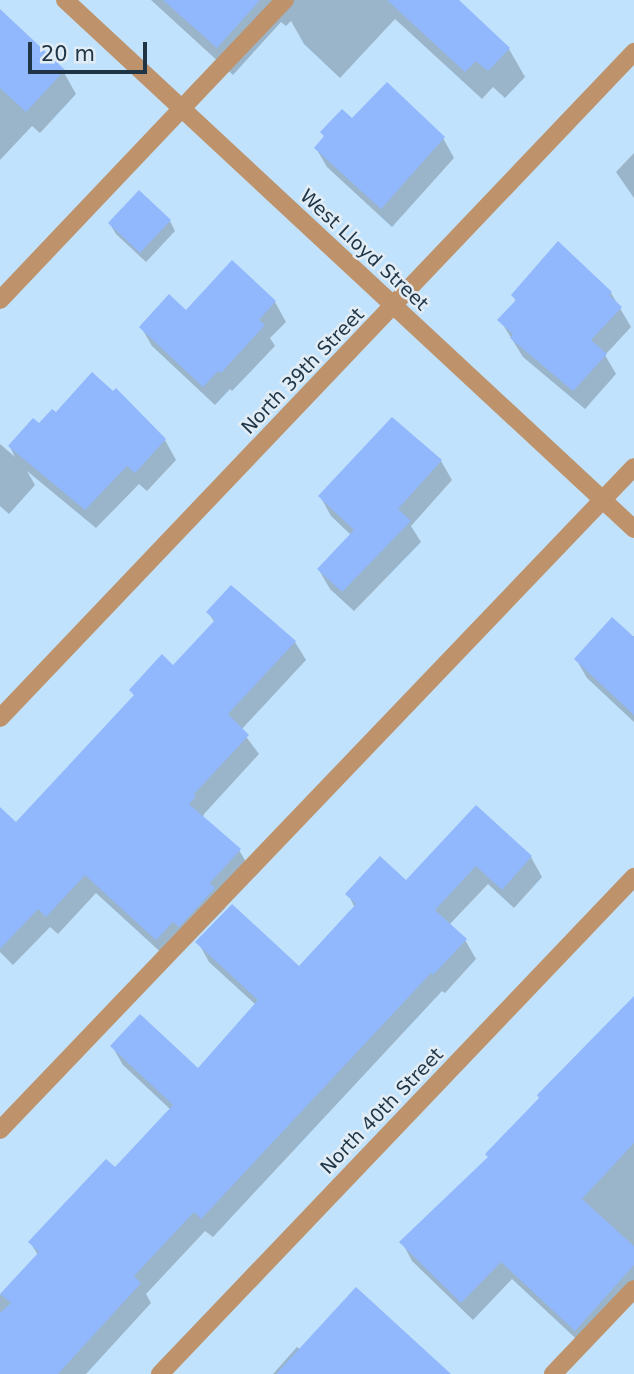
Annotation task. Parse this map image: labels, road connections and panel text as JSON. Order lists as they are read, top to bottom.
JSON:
{
  "streets": {
    "street": ["West Lloyd Street", "North 39th Street", "North 40th Street"]
  },
  "crossings": [
    ["West Lloyd Street", "North 39th Street"]
  ],
  "scale_bar": "20 m"
}
